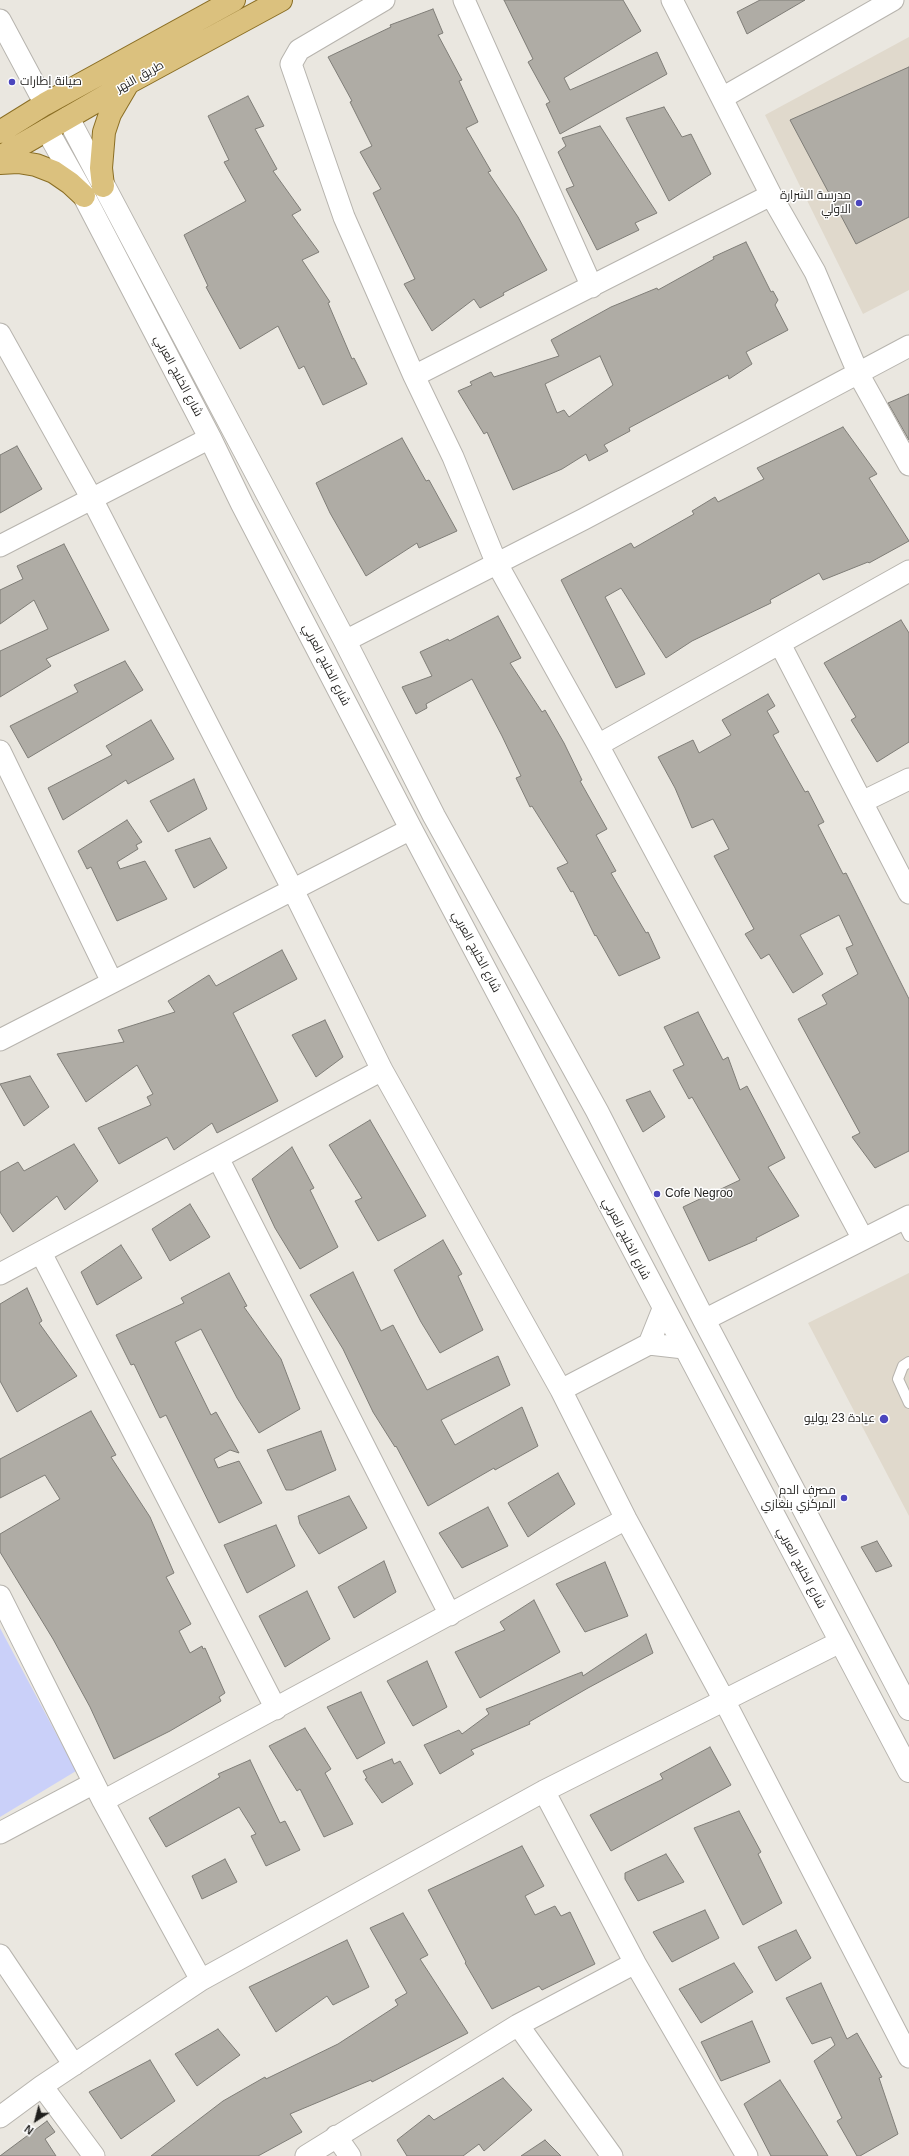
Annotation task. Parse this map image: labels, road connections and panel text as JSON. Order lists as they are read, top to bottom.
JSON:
{
  "streets": {
    "main road": ["طريق النهر", "شارع الخليج العربي"]
  },
  "crossings": [
    ["طريق النهر", "شارع الخليج العربي"]
  ],
  "places": [
    "صيانة إطارات",
    "مدرسة الشرارة الاولي",
    "Cofe Negroo",
    "عيادة 23 يوليو",
    "مصرف الدم المركزي بنغازي"
  ],
  "north": "bottom left"
}
